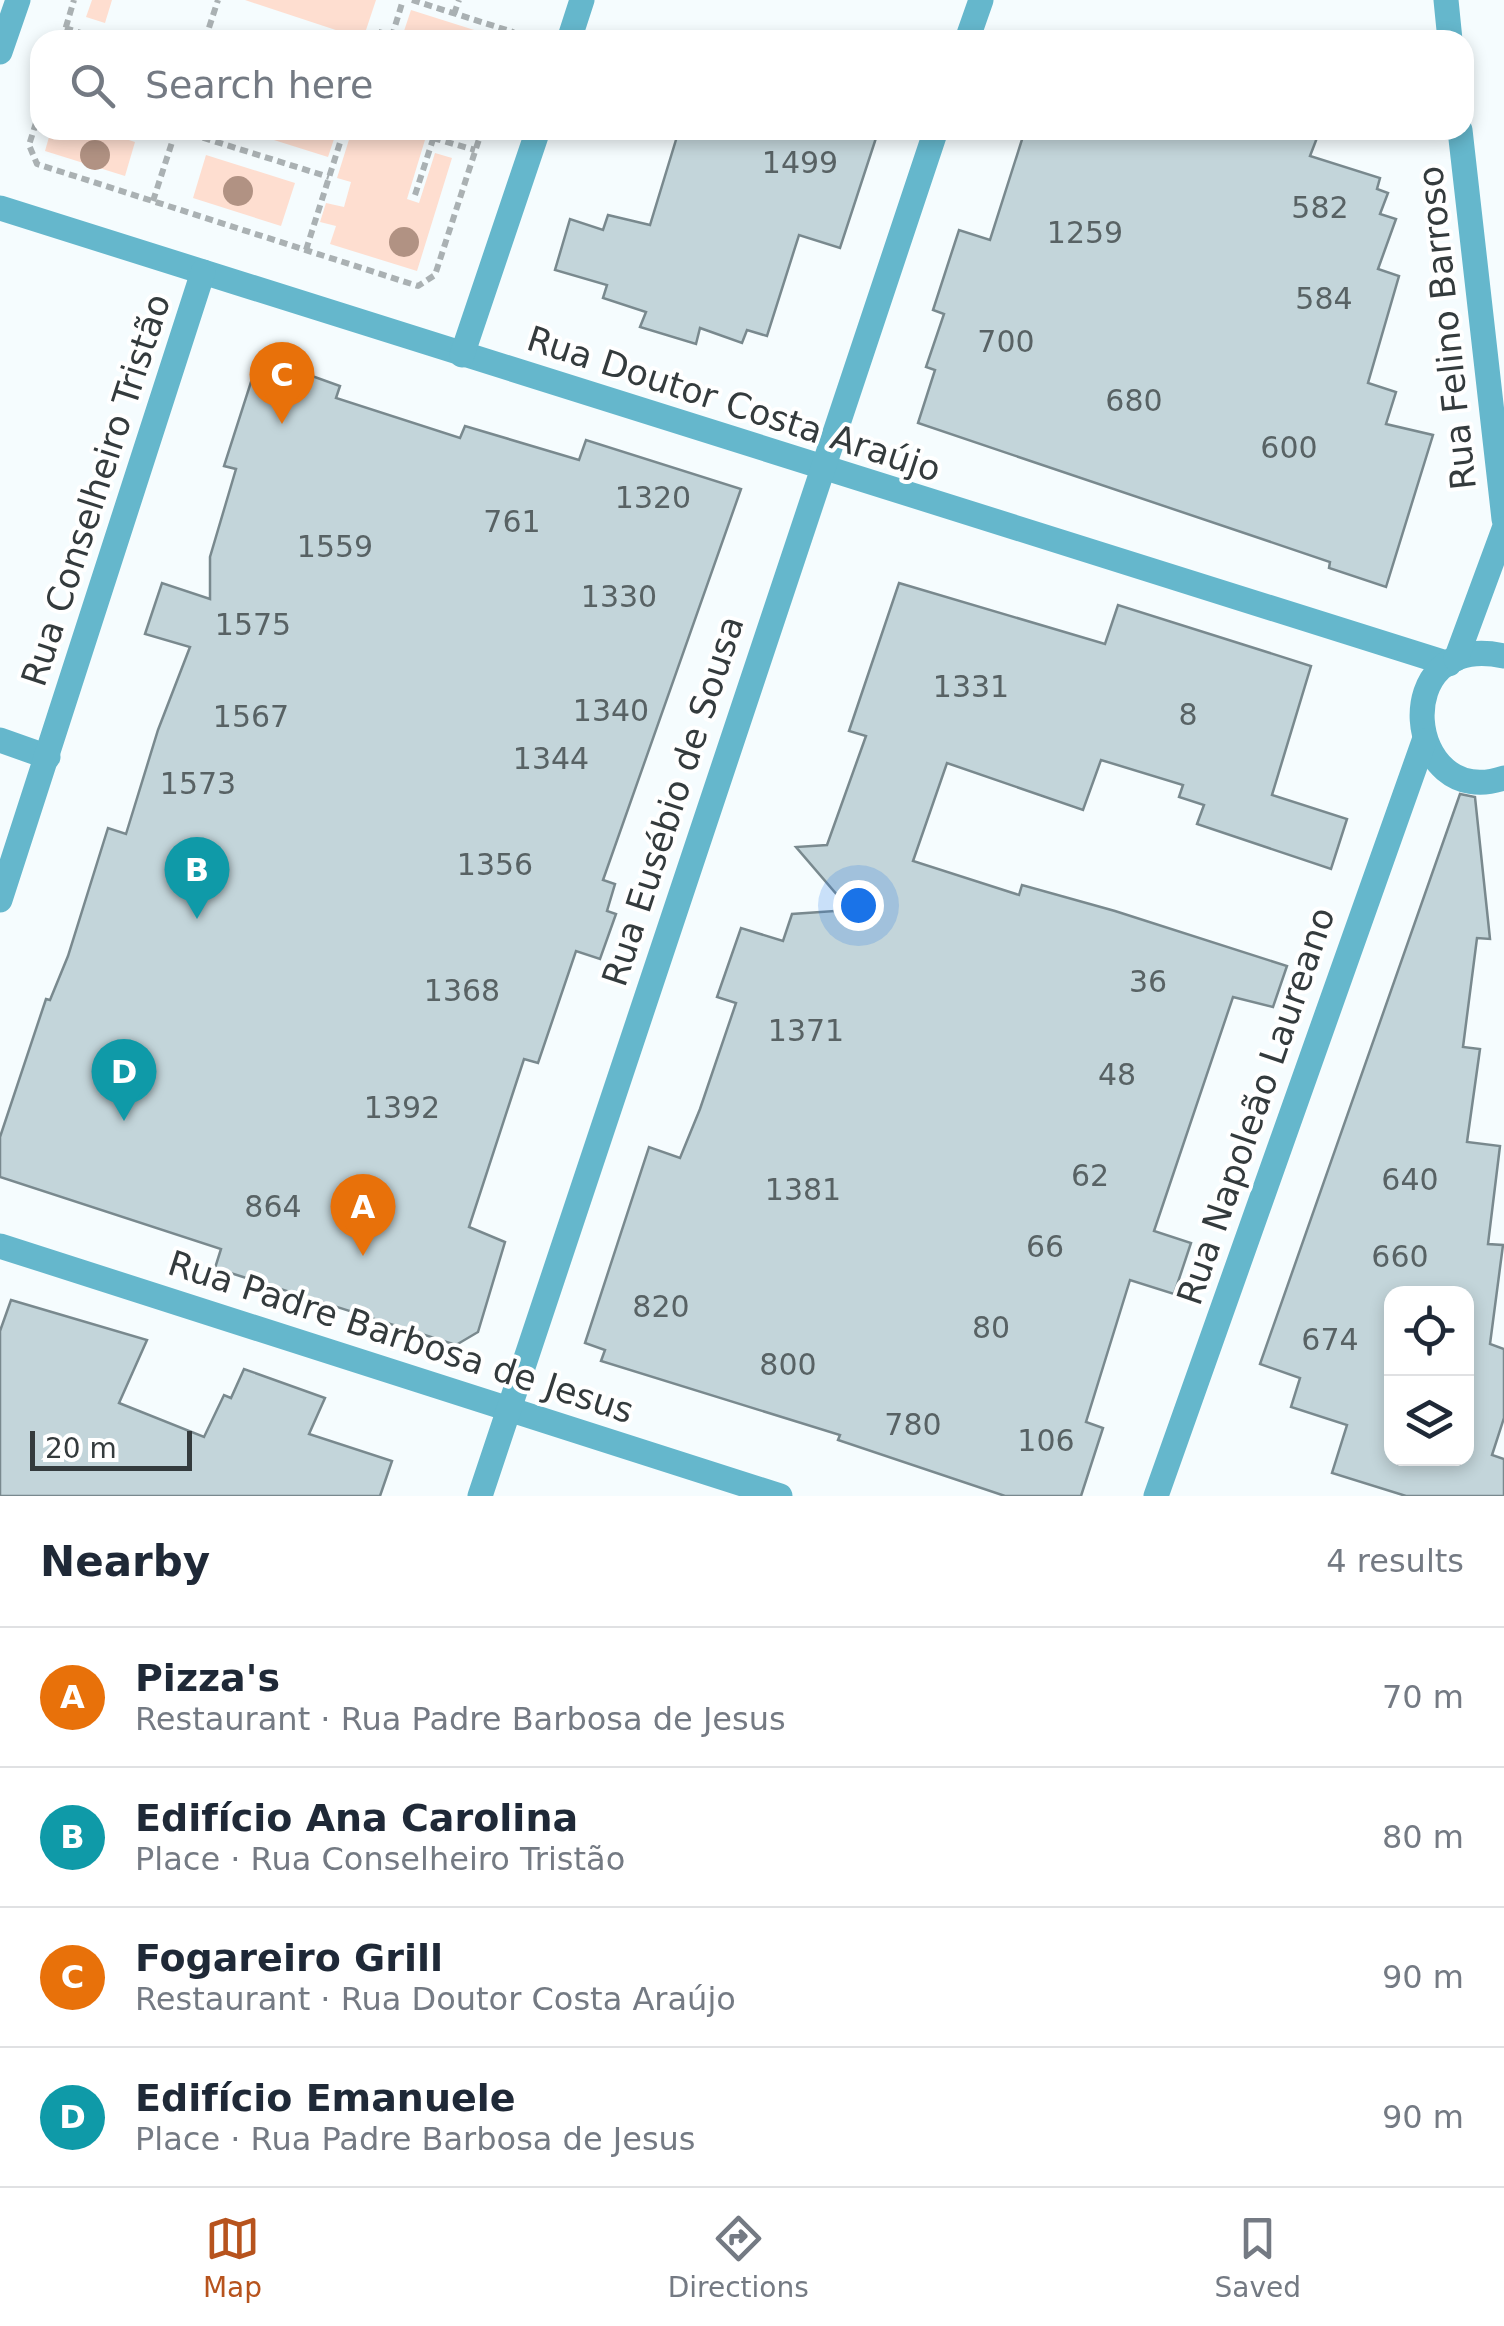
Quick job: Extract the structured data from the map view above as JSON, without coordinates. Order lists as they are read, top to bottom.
{
  "streets": {
    "street": [
      "Rua Felino Barroso",
      "Rua Doutor Costa Araújo",
      "Rua Conselheiro Tristão",
      "Rua Eusébio de Sousa",
      "Rua Napoleão Laureano",
      "Rua Padre Barbosa de Jesus"
    ]
  },
  "crossings": [
    ["Rua Felino Barroso", "Rua Doutor Costa Araújo"],
    ["Rua Felino Barroso", "Rua Napoleão Laureano"],
    ["Rua Doutor Costa Araújo", "Rua Conselheiro Tristão"],
    ["Rua Doutor Costa Araújo", "Rua Eusébio de Sousa"],
    ["Rua Eusébio de Sousa", "Rua Padre Barbosa de Jesus"]
  ],
  "house_numbers": [
    "1499",
    "582",
    "1259",
    "584",
    "700",
    "680",
    "600",
    "1320",
    "761",
    "1559",
    "1330",
    "1575",
    "1331",
    "1340",
    "8",
    "1567",
    "1344",
    "1573",
    "1356",
    "36",
    "1368",
    "1371",
    "48",
    "1392",
    "62",
    "640",
    "1381",
    "864",
    "66",
    "660",
    "820",
    "80",
    "674",
    "800",
    "780",
    "106"
  ],
  "scale_bar": "20 m",
  "page": {
    "search": "Search here",
    "pins": [
      "C",
      "B",
      "D",
      "A"
    ],
    "scale": "20 m",
    "heading": ["Nearby", "4 results"],
    "list": [
      {
        "mark": "A",
        "name": "Pizza's",
        "note": "Restaurant · Rua Padre Barbosa de Jesus",
        "value": "70 m"
      },
      {
        "mark": "B",
        "name": "Edifício Ana Carolina",
        "note": "Place · Rua Conselheiro Tristão",
        "value": "80 m"
      },
      {
        "mark": "C",
        "name": "Fogareiro Grill",
        "note": "Restaurant · Rua Doutor Costa Araújo",
        "value": "90 m"
      },
      {
        "mark": "D",
        "name": "Edifício Emanuele",
        "note": "Place · Rua Padre Barbosa de Jesus",
        "value": "90 m"
      }
    ],
    "nav": ["Map", "Directions", "Saved"]
  }
}
